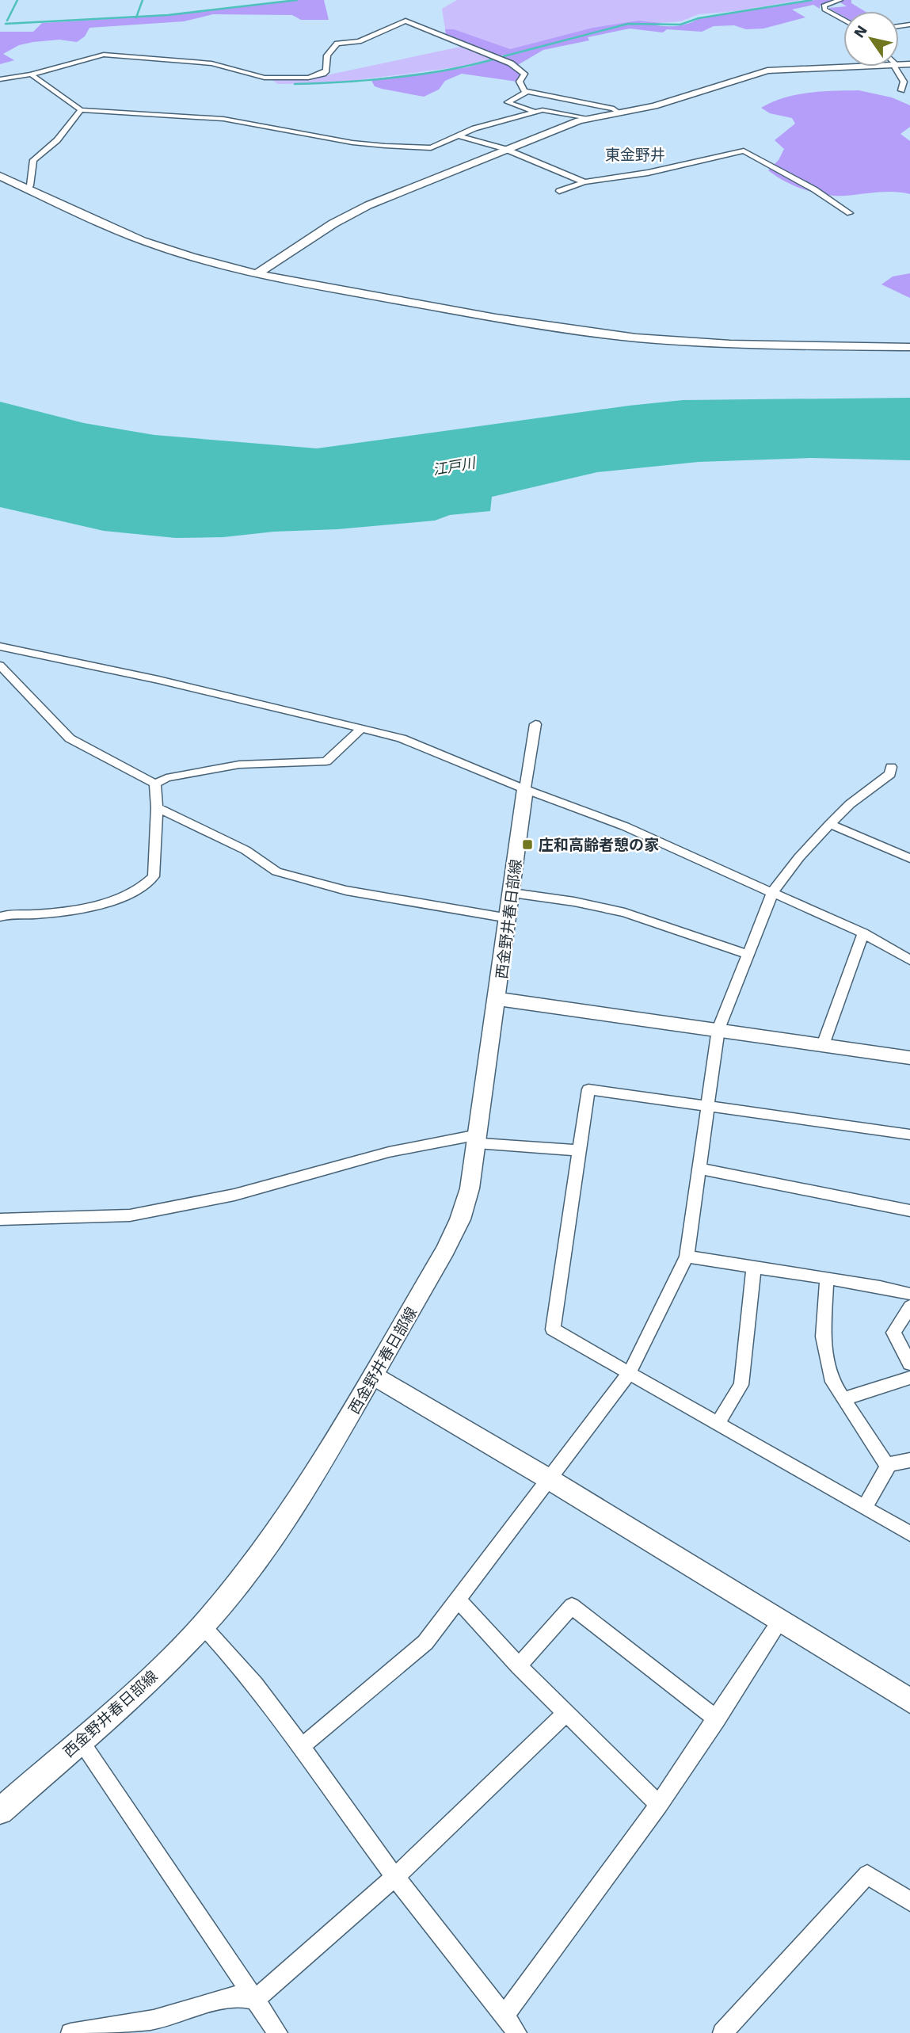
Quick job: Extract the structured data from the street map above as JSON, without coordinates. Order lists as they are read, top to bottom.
{
  "streets": {
    "street": ["西金野井春日部線"]
  },
  "districts": ["東金野井"],
  "water": ["江戸川"],
  "places": {
    "transit": ["庄和高齢者憩の家"]
  },
  "north": "top left"
}
